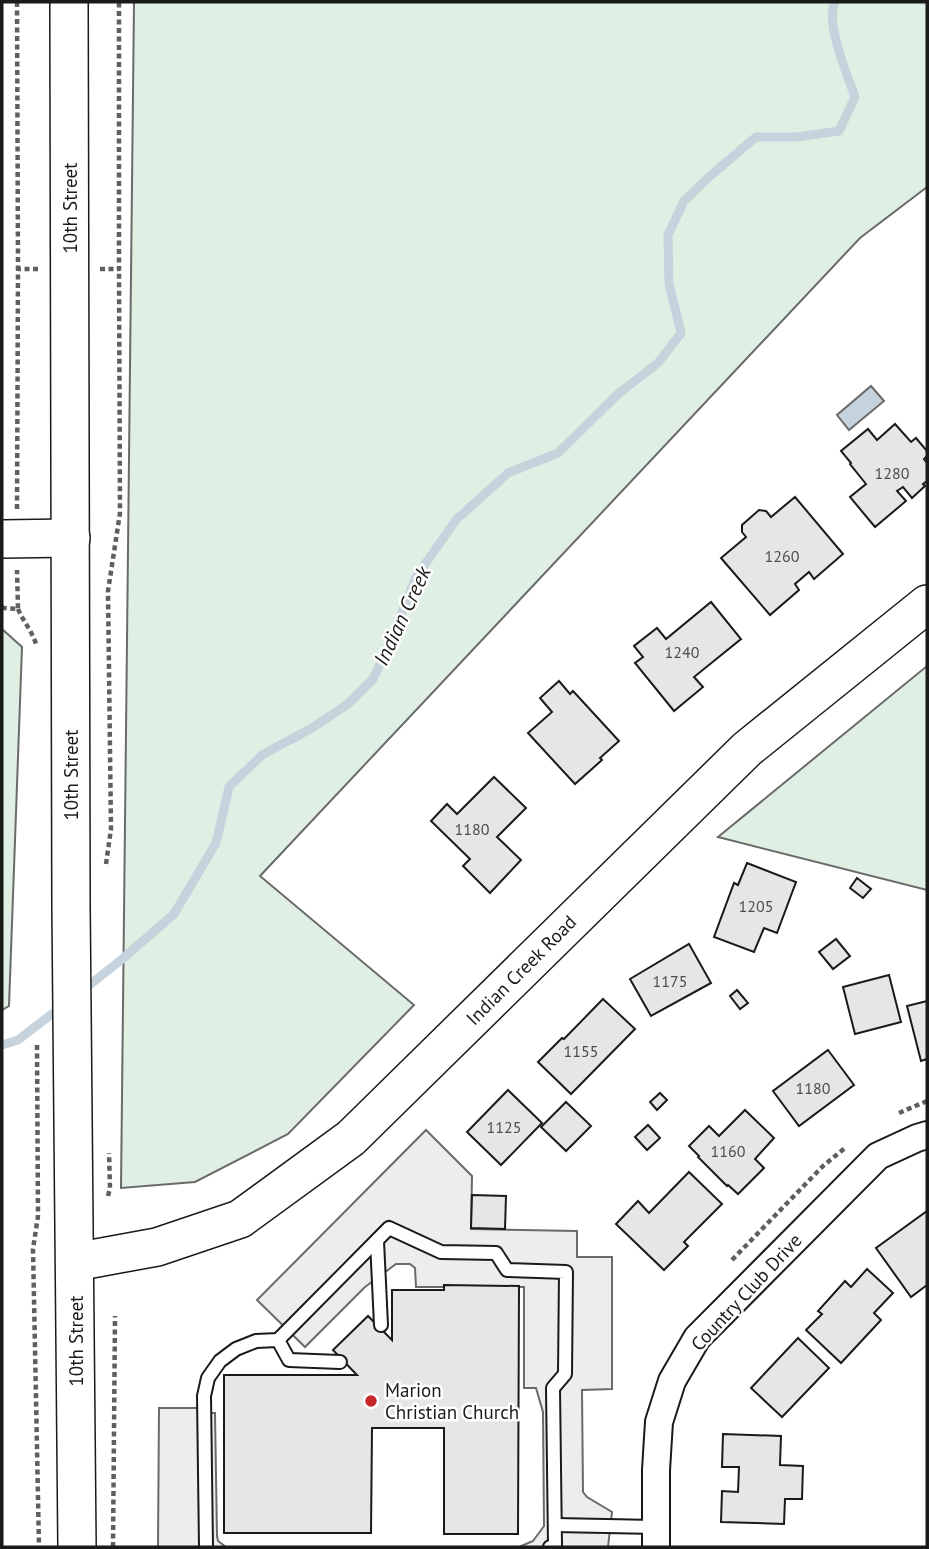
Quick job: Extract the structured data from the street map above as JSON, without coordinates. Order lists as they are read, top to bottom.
{
  "streets": {
    "street": ["10th Street", "Indian Creek Road", "Country Club Drive"]
  },
  "crossings": [
    ["10th Street", "Indian Creek Road"]
  ],
  "water": ["Indian Creek"],
  "places": ["Marion Christian Church"],
  "house_numbers": [
    "1280",
    "1260",
    "1240",
    "1180",
    "1205",
    "1175",
    "1155",
    "1180",
    "1125",
    "1160"
  ]
}
